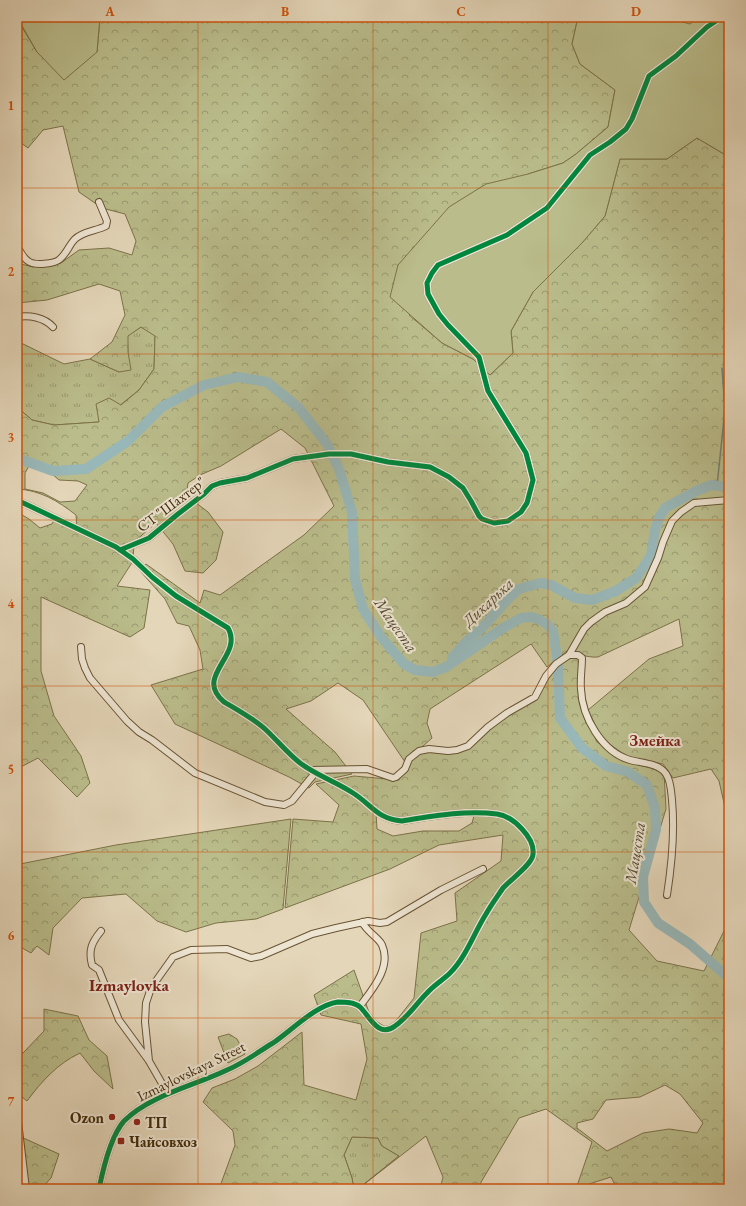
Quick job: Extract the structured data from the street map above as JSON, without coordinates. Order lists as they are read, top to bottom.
{
  "streets": {
    "street": ["СТ \"Шахтер\"", "Izmaylovskaya Street"]
  },
  "districts": ["Змейка", "Izmaylovka"],
  "water": ["Дикарька", "Мацеста"],
  "places": {
    "other": ["Ozon", "ТП"],
    "transit": ["Чайсовхоз"]
  },
  "grid": {
    "columns": [
      "A",
      "B",
      "C",
      "D"
    ],
    "rows": [
      "1",
      "2",
      "3",
      "4",
      "5",
      "6",
      "7"
    ]
  }
}
